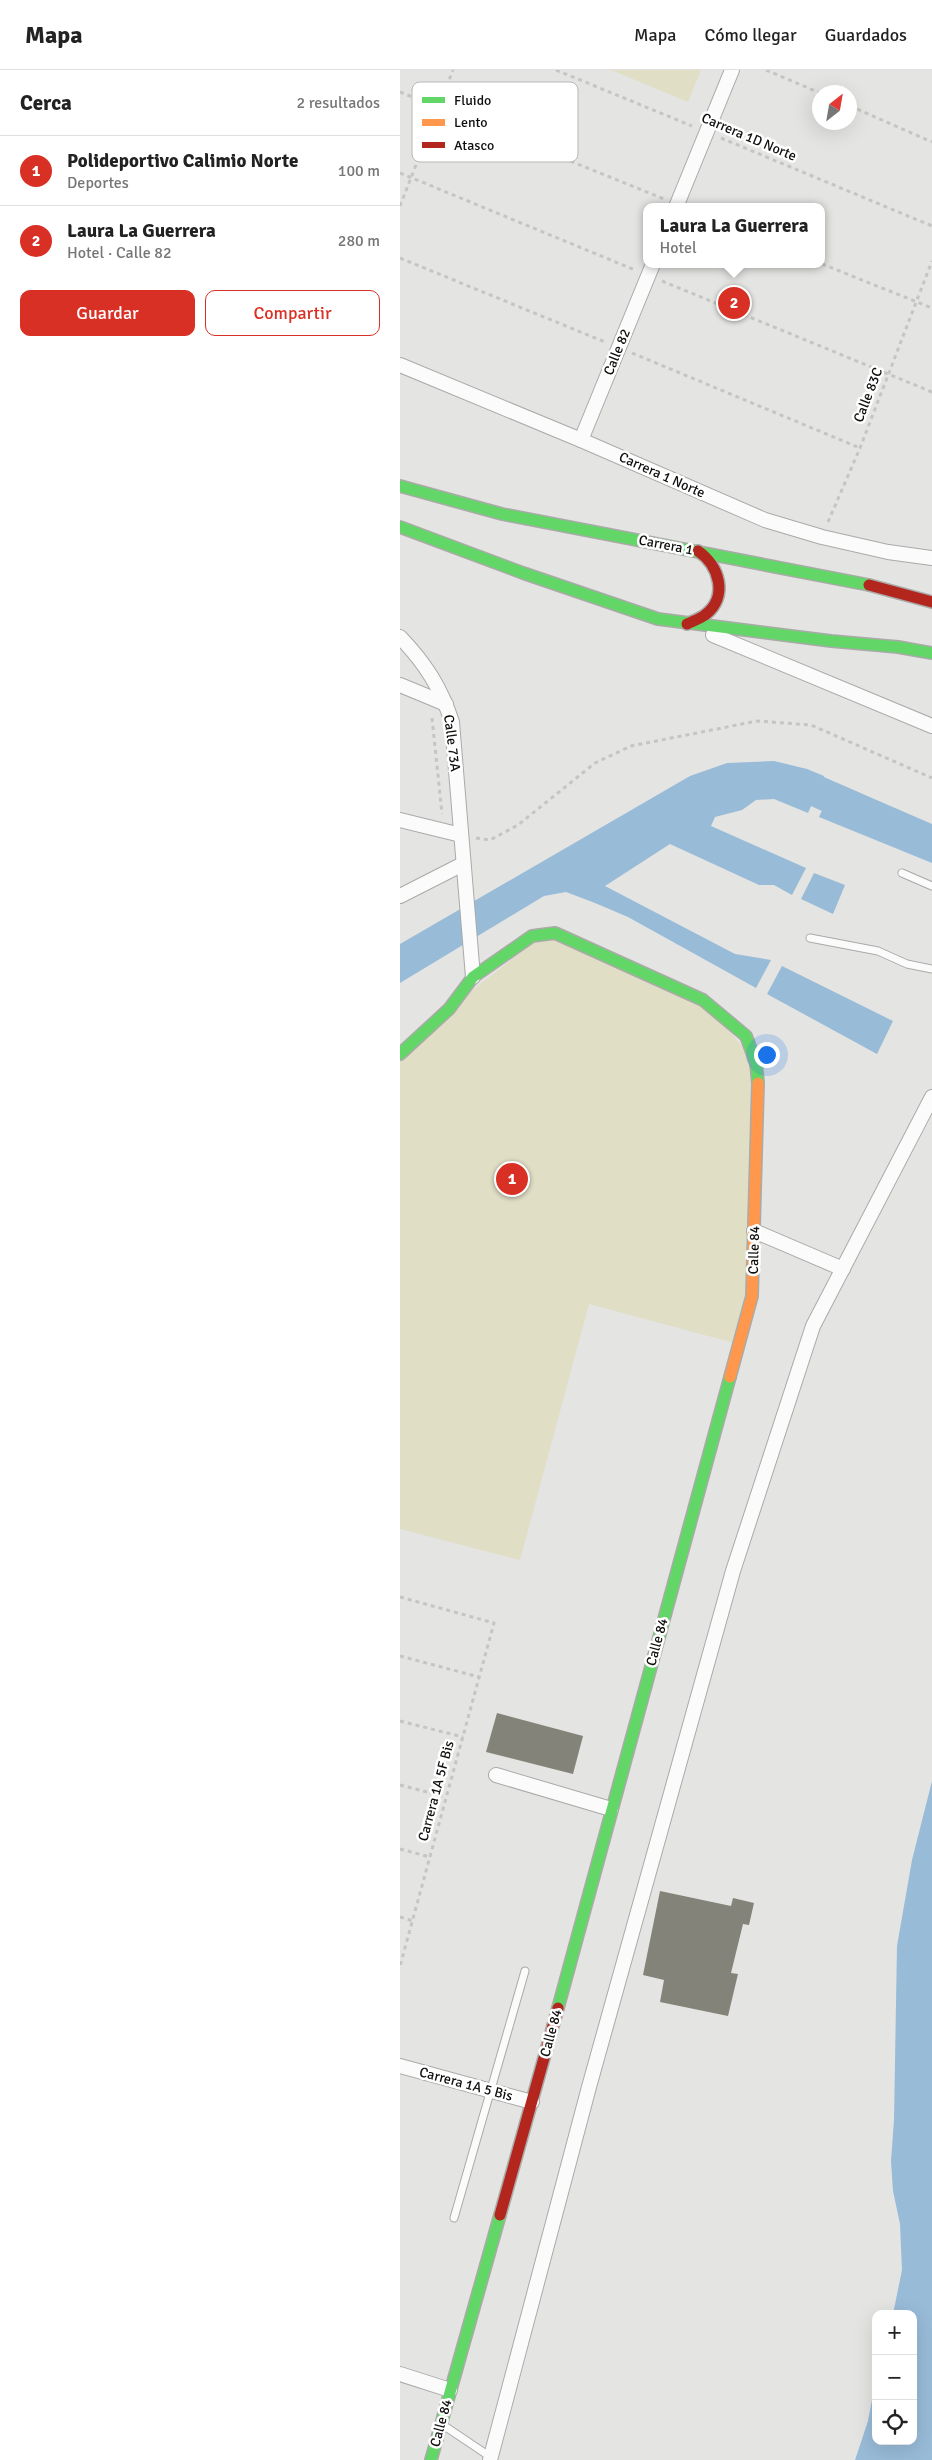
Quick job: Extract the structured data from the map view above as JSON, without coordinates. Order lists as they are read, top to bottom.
{
  "streets": {
    "main road": ["Carrera 1", "Calle 84"],
    "street": [
      "Calle 82",
      "Carrera 1 Norte",
      "Calle 73A",
      "Carrera 1A 5 Bis"
    ],
    "path": ["Carrera 1D Norte", "Calle 83C", "Carrera 1A 5F Bis"]
  },
  "crossings": [
    ["Calle 82", "Carrera 1 Norte"],
    ["Calle 83C", "Carrera 1 Norte"],
    ["Calle 73A", "Calle 84"],
    ["Calle 84", "Carrera 1A 5 Bis"]
  ],
  "legend": ["Fluido", "Lento", "Atasco"],
  "north": "top right",
  "page": {
    "header": "Mapa",
    "nav": ["Mapa", "Cómo llegar", "Guardados"],
    "heading": ["Cerca", "2 resultados"],
    "list": [
      {
        "mark": "1",
        "name": "Polideportivo Calimio Norte",
        "note": "Deportes",
        "value": "100 m"
      },
      {
        "mark": "2",
        "name": "Laura La Guerrera",
        "note": "Hotel · Calle 82",
        "value": "280 m"
      }
    ],
    "popup": ["Laura La Guerrera", "Hotel"],
    "buttons": ["Guardar", "Compartir"],
    "pins": ["2", "1"],
    "map_buttons": ["+", "−"]
  }
}
